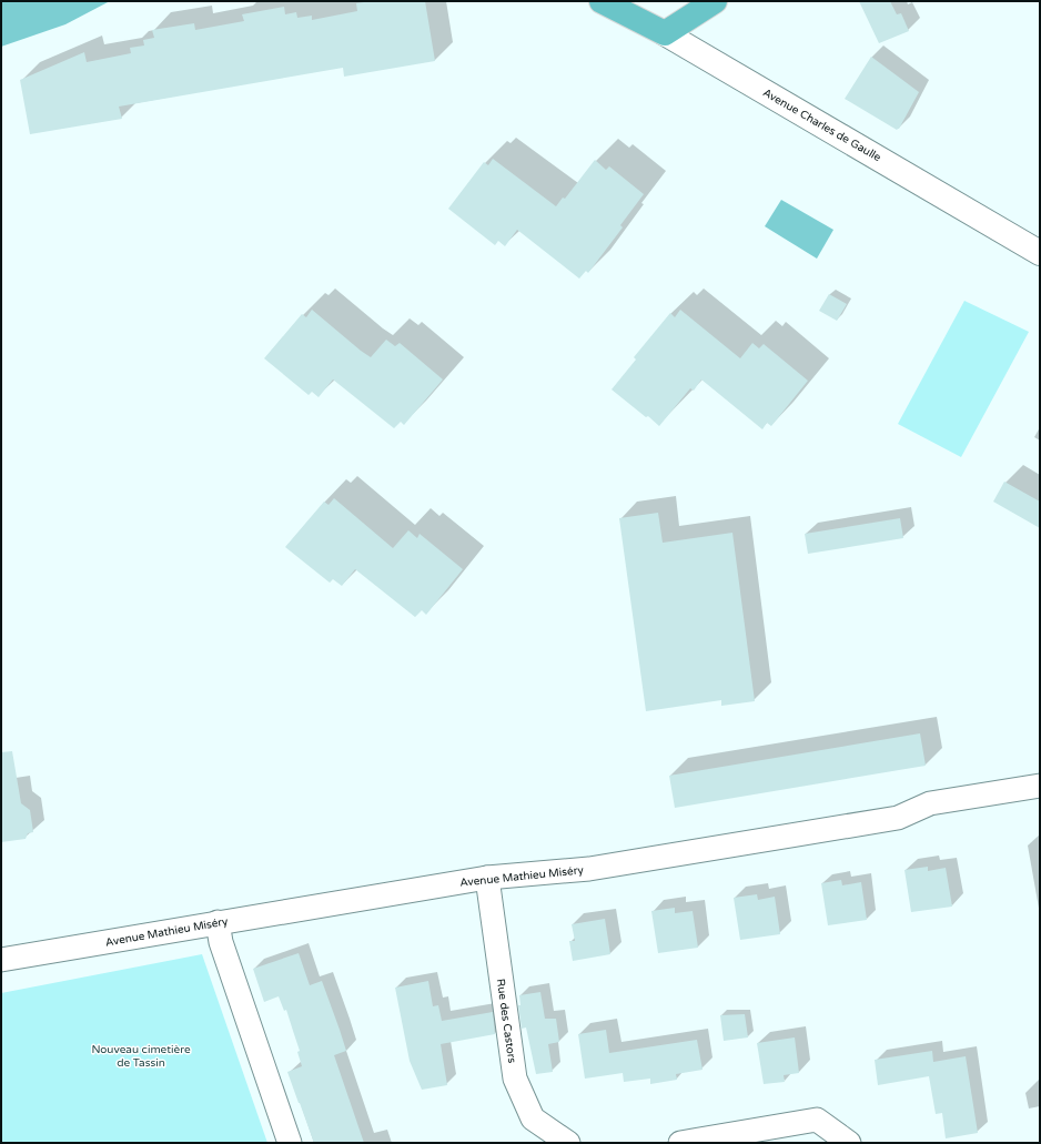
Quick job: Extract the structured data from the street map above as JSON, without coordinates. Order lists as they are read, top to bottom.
{
  "streets": {
    "main road": ["Avenue Charles de Gaulle"],
    "street": ["Avenue Mathieu Miséry", "Rue des Castors"]
  },
  "crossings": [
    ["Avenue Mathieu Miséry", "Rue des Castors"]
  ],
  "parks": ["Nouveau cimetière de Tassin"]
}
